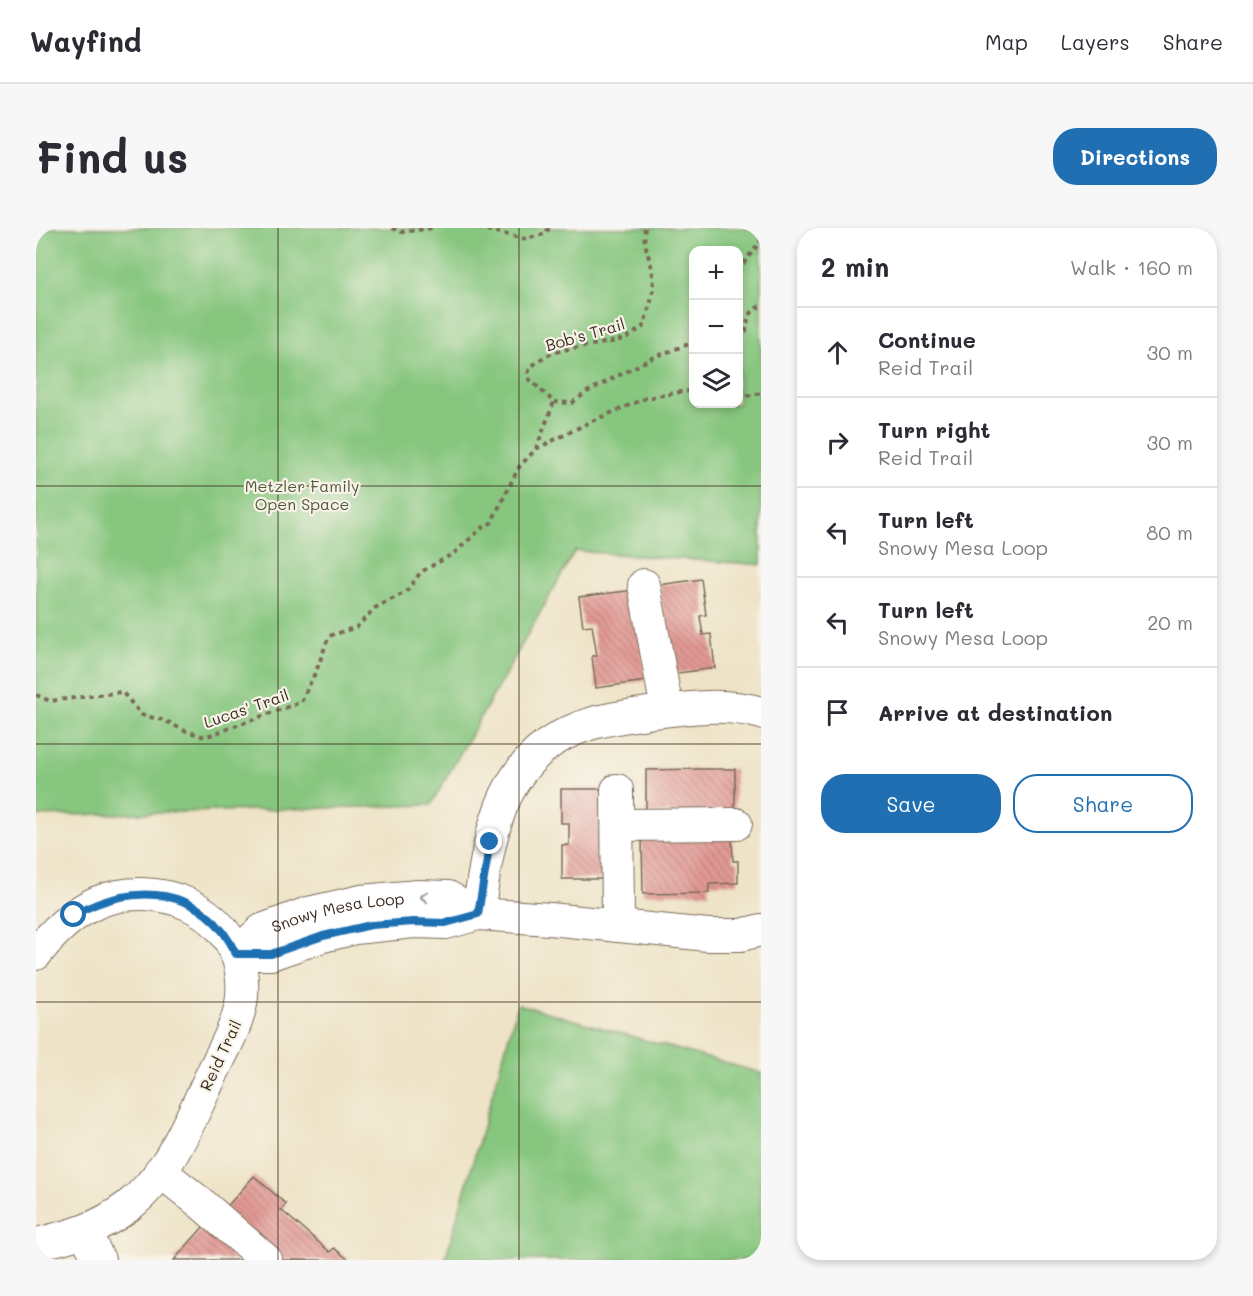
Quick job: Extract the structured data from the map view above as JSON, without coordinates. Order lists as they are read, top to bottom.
{
  "streets": {
    "street": ["Snowy Mesa Loop", "Reid Trail"],
    "path": ["Bob's Trail", "Lucas' Trail"]
  },
  "crossings": [
    ["Snowy Mesa Loop", "Reid Trail"]
  ],
  "parks": ["Metzler Family Open Space"],
  "page": {
    "header": "Wayfind",
    "nav": ["Map", "Layers", "Share"],
    "buttons": [
      "Directions",
      ["Save", "Share"]
    ],
    "title": "Find us",
    "heading": ["2 min", "Walk · 160 m"],
    "map_buttons": ["+", "−"],
    "list": [
      ["Continue", "Reid Trail", "30 m"],
      ["Turn right", "Reid Trail", "30 m"],
      ["Turn left", "Snowy Mesa Loop", "80 m"],
      ["Turn left", "Snowy Mesa Loop", "20 m"],
      "Arrive at destination"
    ]
  }
}
